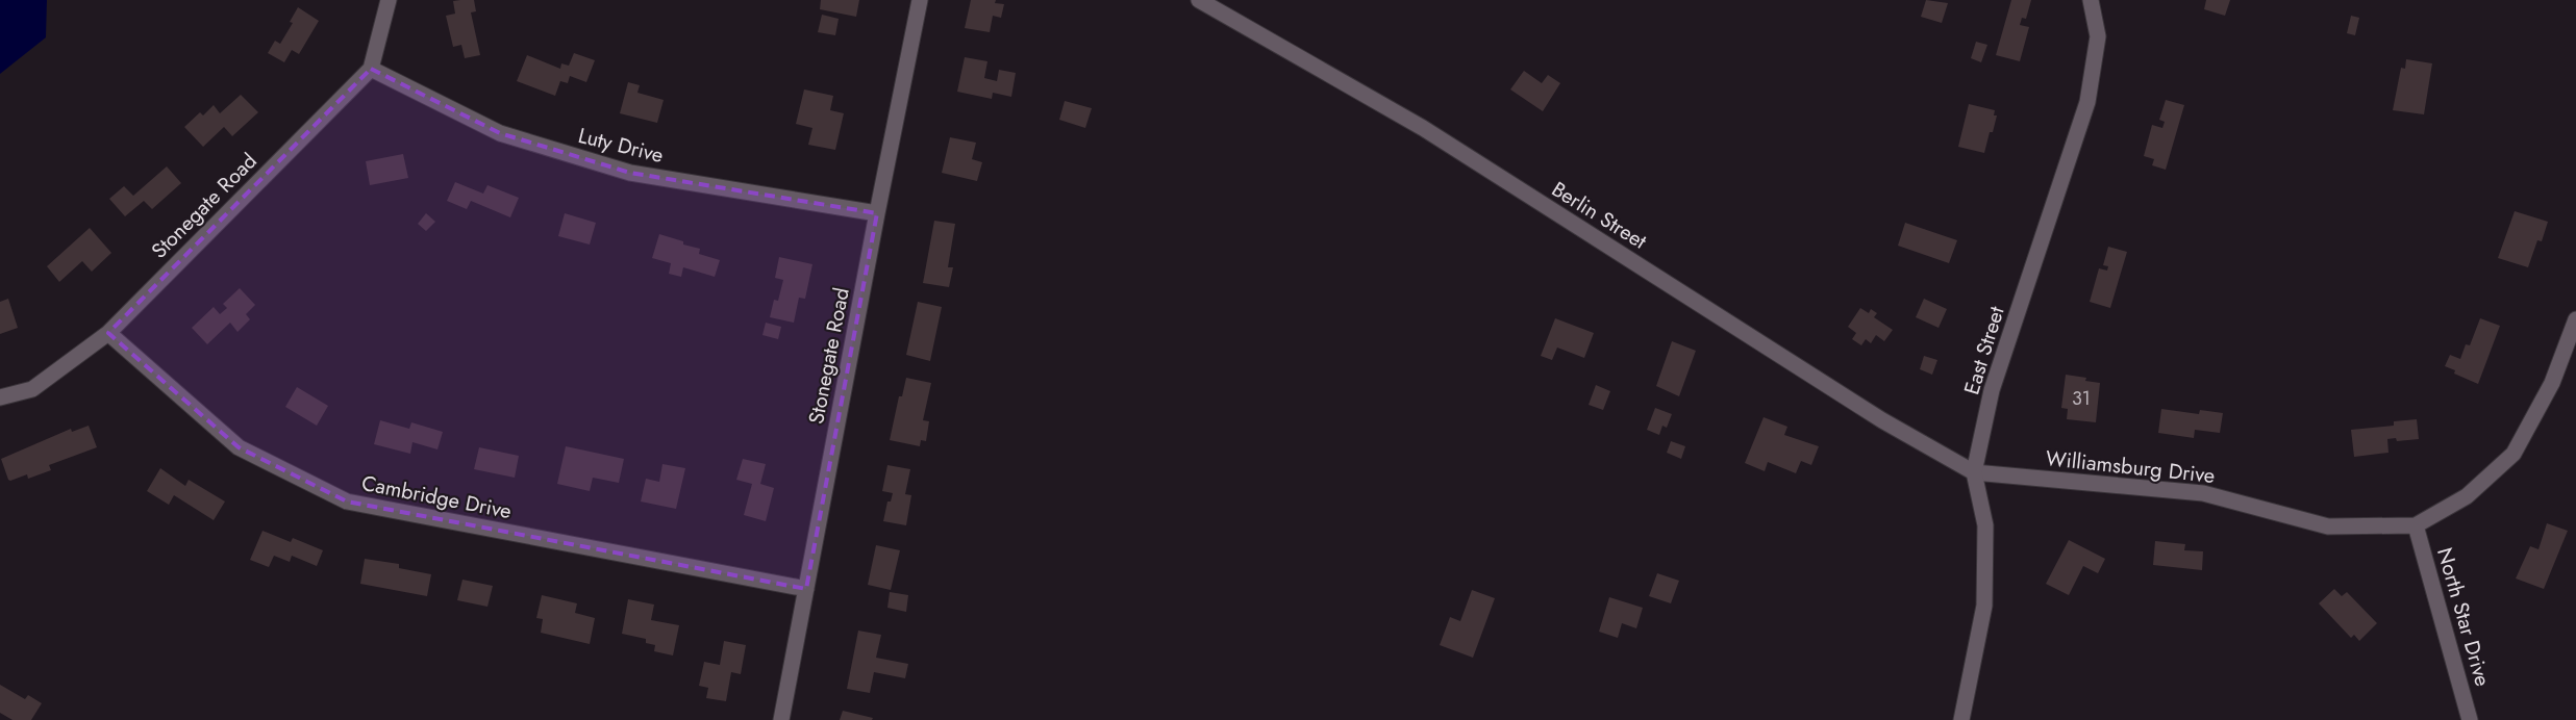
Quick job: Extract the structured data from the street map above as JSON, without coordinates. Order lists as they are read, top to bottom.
{
  "streets": {
    "street": [
      "Luty Drive",
      "Stonegate Road",
      "Berlin Street",
      "East Street",
      "Williamsburg Drive",
      "Cambridge Drive",
      "North Star Drive"
    ]
  },
  "crossings": [
    ["Luty Drive", "Stonegate Road"],
    ["Stonegate Road", "Cambridge Drive"],
    ["Berlin Street", "East Street"],
    ["Berlin Street", "Williamsburg Drive"],
    ["East Street", "Williamsburg Drive"],
    ["Williamsburg Drive", "North Star Drive"]
  ],
  "house_numbers": ["31"]
}
